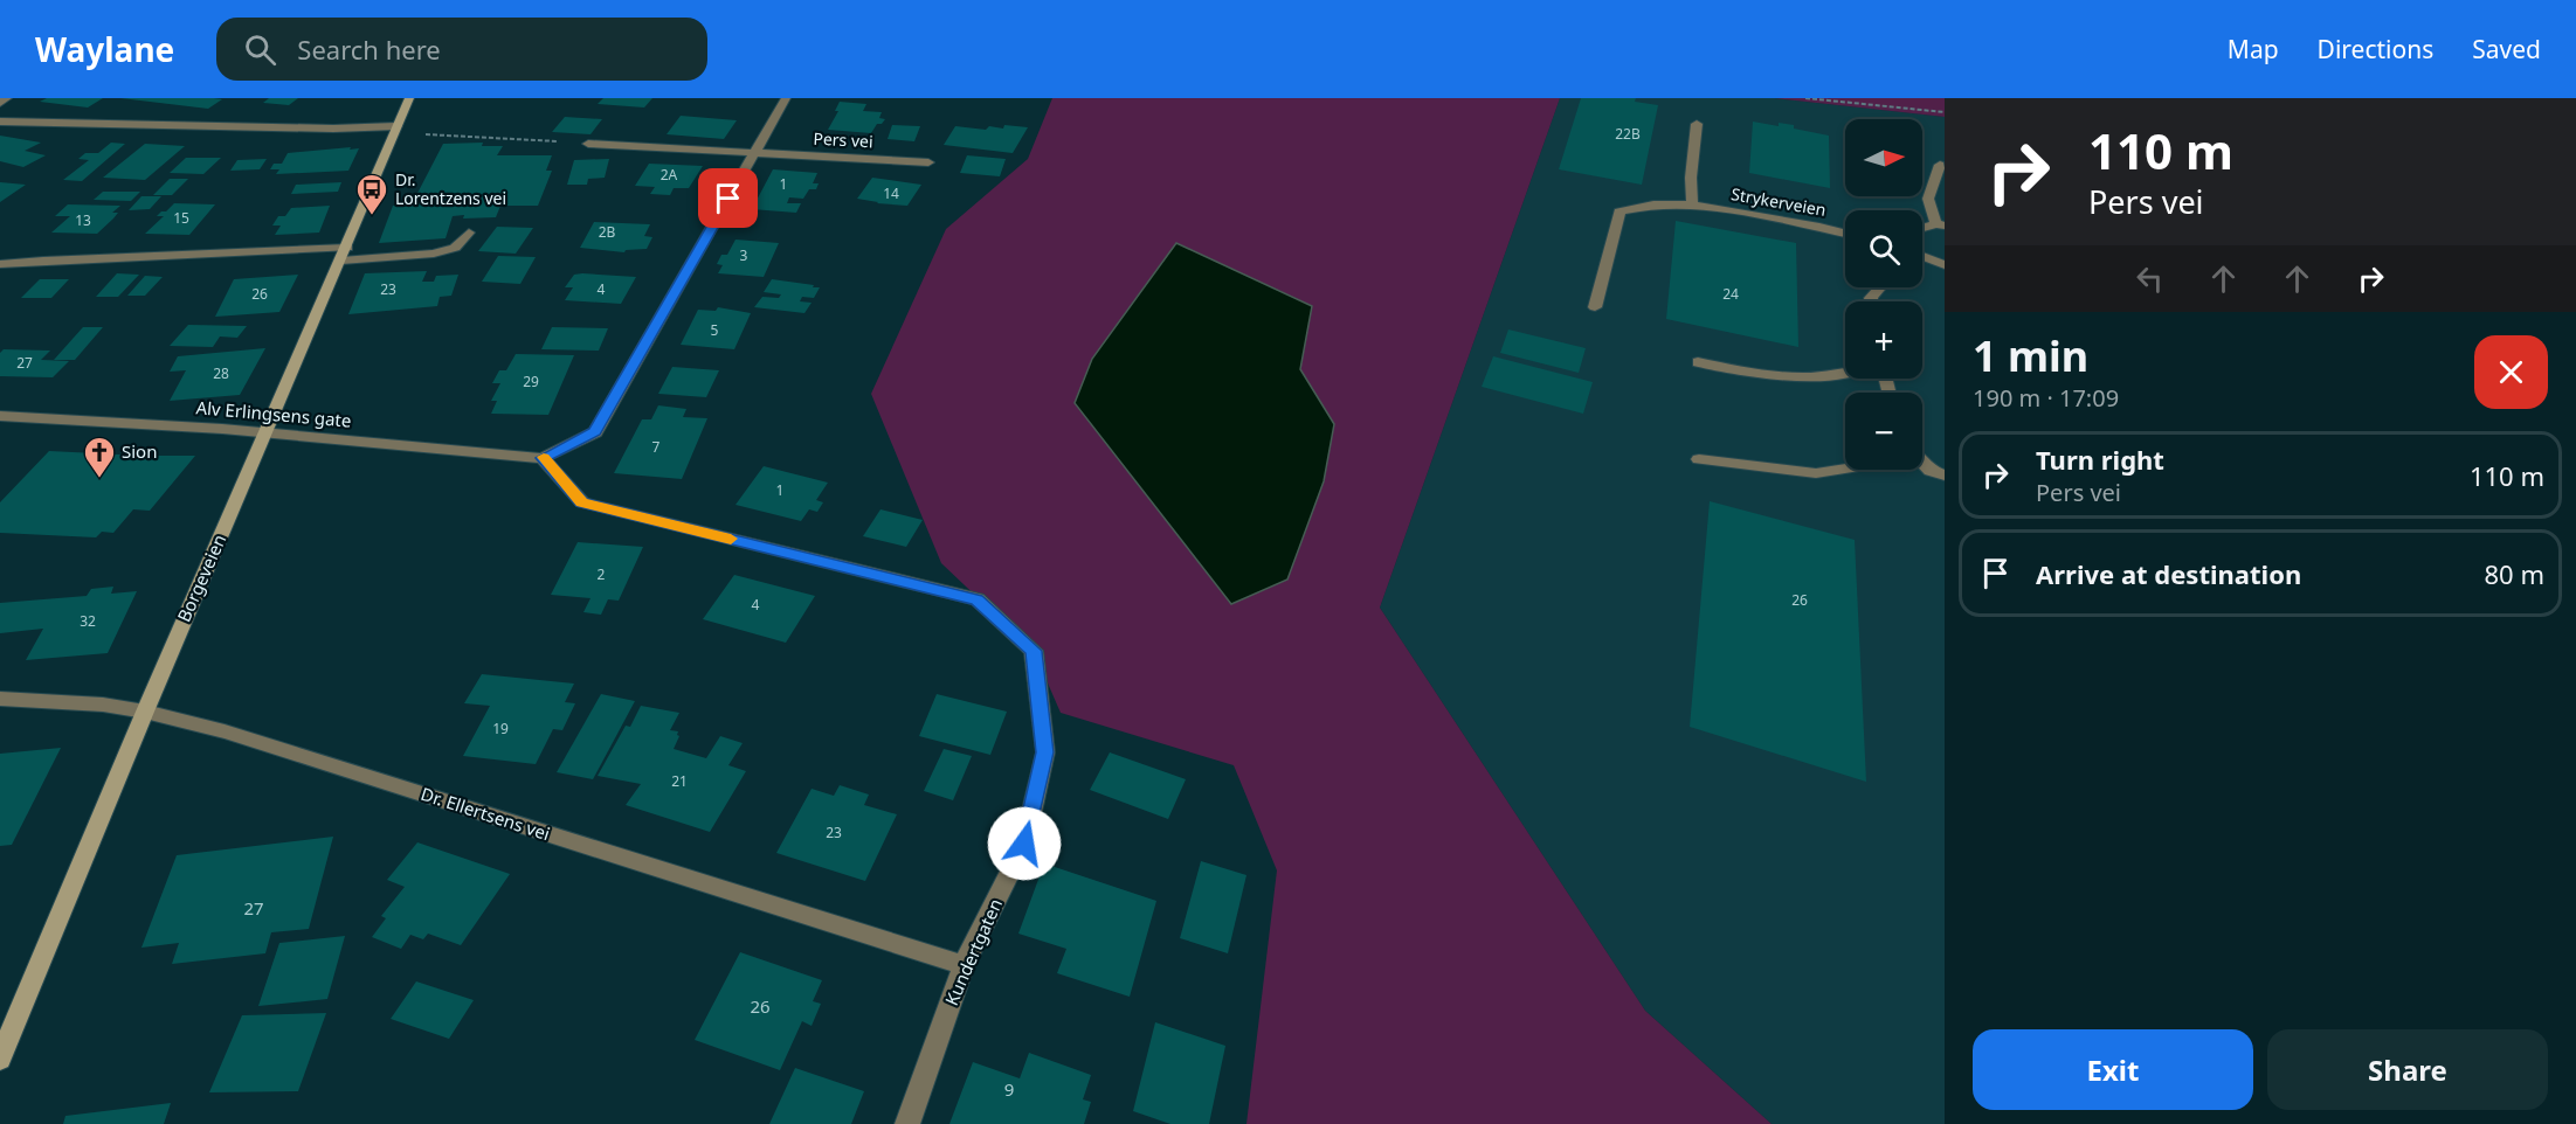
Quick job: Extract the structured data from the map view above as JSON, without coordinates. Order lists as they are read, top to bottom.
{
  "streets": {
    "main road": ["Borgeveien"],
    "street": [
      "Pers vei",
      "Strykerveien",
      "Alv Erlingsens gate",
      "Dr. Ellertsens vei",
      "Kundertgaten"
    ]
  },
  "crossings": [
    ["Alv Erlingsens gate", "Borgeveien"],
    ["Alv Erlingsens gate", "Kundertgaten"],
    ["Borgeveien", "Dr. Ellertsens vei"],
    ["Dr. Ellertsens vei", "Kundertgaten"]
  ],
  "places": {
    "bus stop": ["Dr. Lorentzens vei"],
    "church": ["Sion"]
  },
  "house_numbers": [
    "22B",
    "2A",
    "1",
    "14",
    "15",
    "13",
    "2B",
    "3",
    "23",
    "4",
    "26",
    "24",
    "5",
    "27",
    "28",
    "29",
    "7",
    "1",
    "2",
    "26",
    "4",
    "32",
    "19",
    "21",
    "23",
    "27",
    "26",
    "9"
  ],
  "north": "right",
  "page": {
    "header": "Waylane",
    "search": "Search here",
    "nav": ["Map", "Directions", "Saved"],
    "turn": ["110 m", "Pers vei"],
    "map_buttons": ["+", "−"],
    "heading": ["1 min", "190 m · 17:09"],
    "list": [
      {
        "name": "Turn right",
        "note": "Pers vei",
        "value": "110 m"
      },
      {
        "name": "Arrive at destination",
        "value": "80 m"
      }
    ],
    "buttons": ["Exit", "Share"]
  }
}
